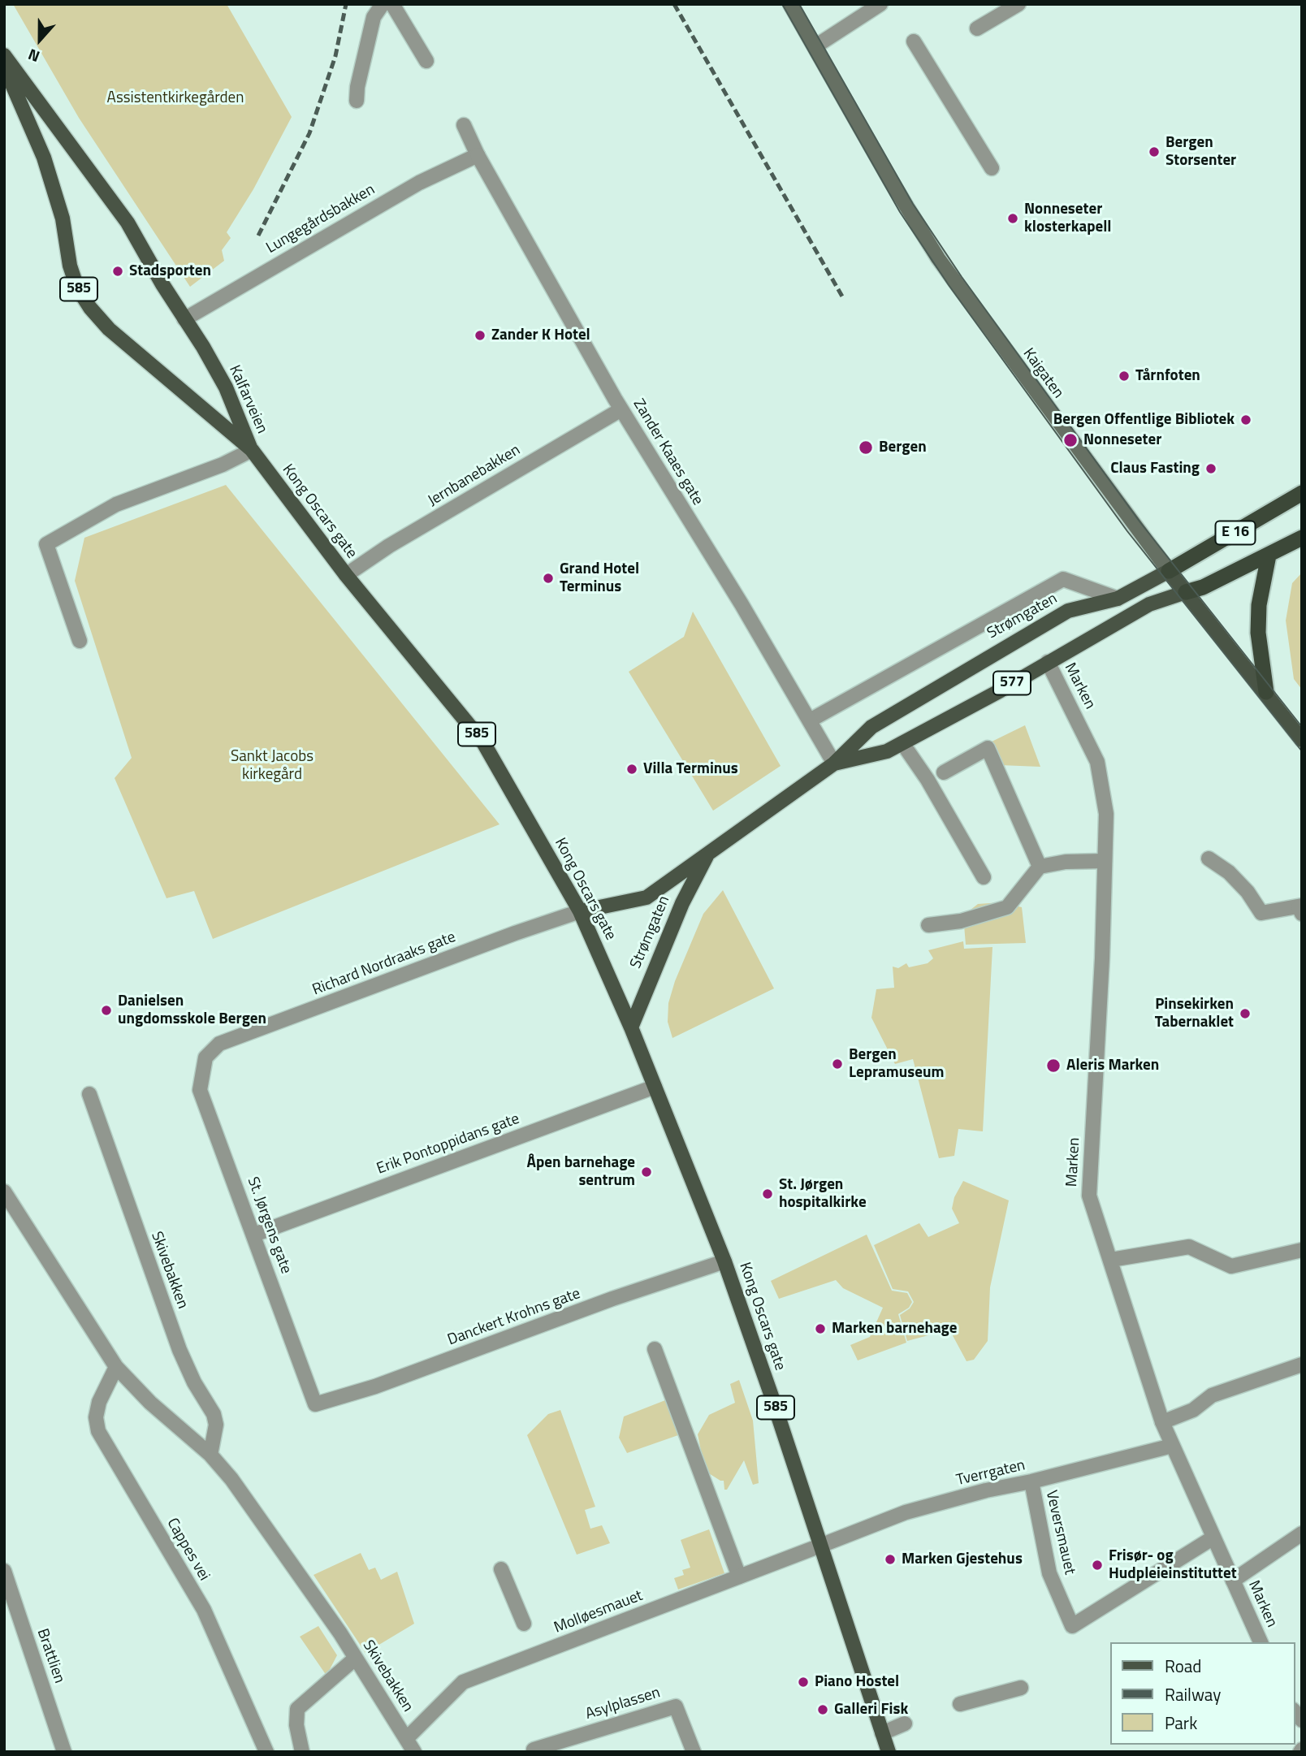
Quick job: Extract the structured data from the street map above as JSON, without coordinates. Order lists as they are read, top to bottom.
{
  "streets": {
    "highway": ["E 16", "Strømgaten"],
    "main road": [
      "585",
      "Kaigaten",
      "Kalfarveien",
      "Kong Oscars gate",
      "577"
    ],
    "street": [
      "Lungegårdsbakken",
      "Zander Kaaes gate",
      "Jernbanebakken",
      "Marken",
      "Richard Nordraaks gate",
      "Erik Pontoppidans gate",
      "St. Jørgens gate",
      "Skivebakken",
      "Danckert Krohns gate",
      "Tverrgaten",
      "Veversmauet",
      "Cappes vei",
      "Molløesmauet",
      "Brattlien",
      "Asylplassen"
    ]
  },
  "crossings": [
    ["Lungegårdsbakken", "Kalfarveien"],
    ["Lungegårdsbakken", "Zander Kaaes gate"],
    ["Kaigaten", "E 16"],
    ["Kaigaten", "Strømgaten"],
    ["Kalfarveien", "Kong Oscars gate"],
    ["Zander Kaaes gate", "Jernbanebakken"],
    ["Zander Kaaes gate", "Strømgaten"],
    ["Jernbanebakken", "Kong Oscars gate"],
    ["Kong Oscars gate", "Strømgaten"],
    ["Kong Oscars gate", "Richard Nordraaks gate"],
    ["Kong Oscars gate", "Erik Pontoppidans gate"],
    ["Kong Oscars gate", "Danckert Krohns gate"],
    ["Kong Oscars gate", "Tverrgaten"],
    ["Kong Oscars gate", "Molløesmauet"],
    ["E 16", "Strømgaten"],
    ["Strømgaten", "Marken"],
    ["Strømgaten", "Richard Nordraaks gate"],
    ["Marken", "Tverrgaten"],
    ["Marken", "Veversmauet"],
    ["Richard Nordraaks gate", "St. Jørgens gate"],
    ["Erik Pontoppidans gate", "St. Jørgens gate"],
    ["St. Jørgens gate", "Danckert Krohns gate"],
    ["Skivebakken", "Cappes vei"],
    ["Skivebakken", "Molløesmauet"],
    ["Tverrgaten", "Veversmauet"],
    ["Tverrgaten", "Molløesmauet"]
  ],
  "parks": ["Assistentkirkegården", "Sankt Jacobs kirkegård"],
  "places": [
    "Bergen Storsenter",
    "Nonneseter klosterkapell",
    "Stadsporten",
    "Zander K Hotel",
    "Tårnfoten",
    "Bergen Offentlige Bibliotek",
    "Nonneseter",
    "Bergen",
    "Claus Fasting",
    "Grand Hotel Terminus",
    "Villa Terminus",
    "Danielsen ungdomsskole Bergen",
    "Pinsekirken Tabernaklet",
    "Bergen Lepramuseum",
    "Aleris Marken",
    "Åpen barnehage sentrum",
    "St. Jørgen hospitalkirke",
    "Marken barnehage",
    "Marken Gjestehus",
    "Frisør- og Hudpleieinstituttet",
    "Piano Hostel",
    "Galleri Fisk"
  ],
  "legend": ["Road", "Railway", "Park"],
  "north": "bottom"
}
